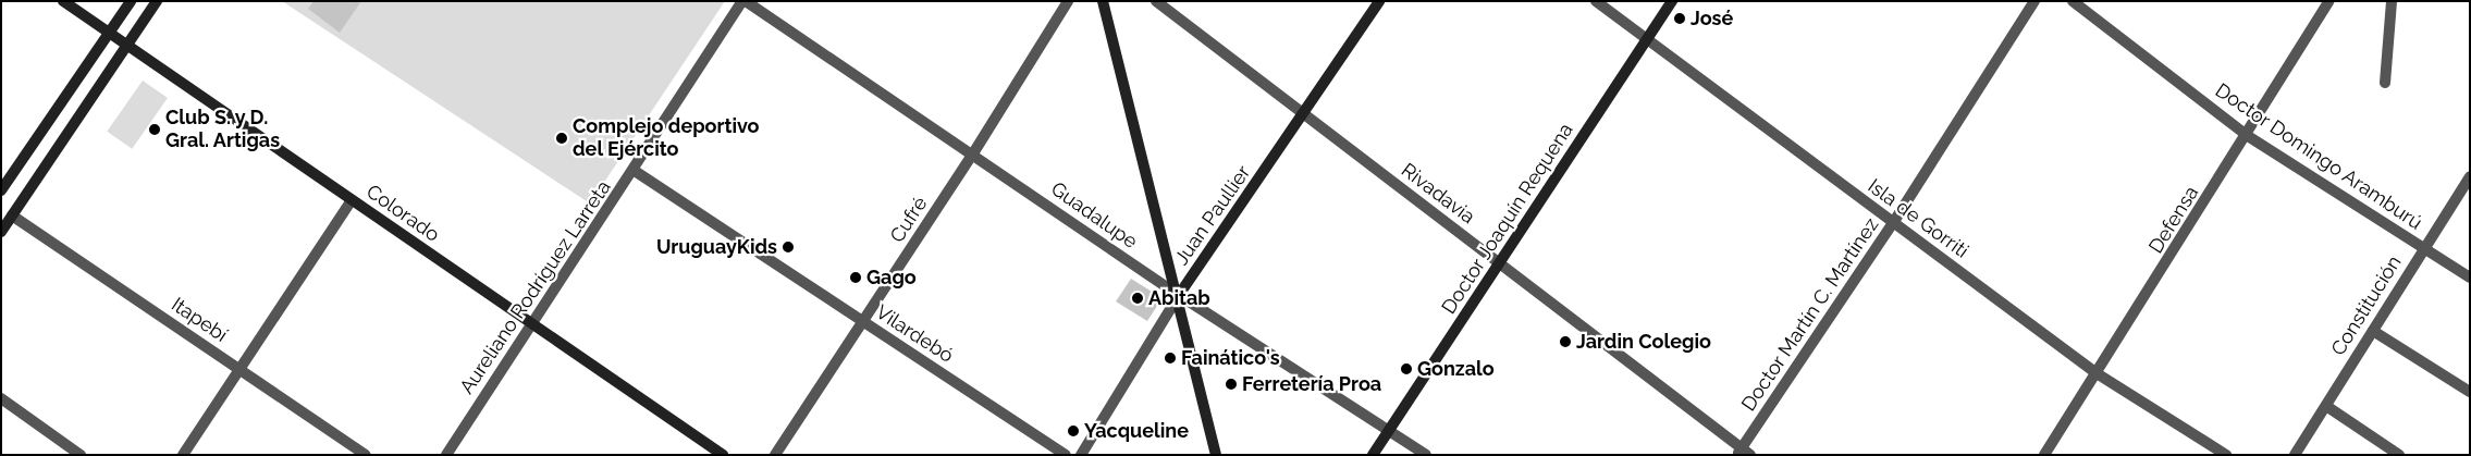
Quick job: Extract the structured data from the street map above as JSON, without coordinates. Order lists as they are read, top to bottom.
{
  "streets": {
    "street": [
      "Doctor Domingo Aramburú",
      "Rivadavia",
      "Colorado",
      "Guadalupe",
      "Juan Paullier",
      "Doctor Joaquín Requena",
      "Isla de Gorriti",
      "Cufré",
      "Defensa",
      "Aureliano Rodríguez Larreta",
      "Constitución",
      "Doctor Martín C. Martínez",
      "Itapebí",
      "Vilardebó"
    ]
  },
  "crossings": [
    ["Doctor Domingo Aramburú", "Defensa"],
    ["Doctor Domingo Aramburú", "Constitución"],
    ["Rivadavia", "Juan Paullier"],
    ["Rivadavia", "Doctor Joaquín Requena"],
    ["Rivadavia", "Doctor Martín C. Martínez"],
    ["Colorado", "Aureliano Rodríguez Larreta"],
    ["Guadalupe", "Juan Paullier"],
    ["Guadalupe", "Doctor Joaquín Requena"],
    ["Guadalupe", "Cufré"],
    ["Guadalupe", "Aureliano Rodríguez Larreta"],
    ["Doctor Joaquín Requena", "Isla de Gorriti"],
    ["Isla de Gorriti", "Defensa"],
    ["Isla de Gorriti", "Doctor Martín C. Martínez"],
    ["Cufré", "Vilardebó"],
    ["Aureliano Rodríguez Larreta", "Vilardebó"]
  ],
  "places": [
    "José",
    "Club S. y D. Gral. Artigas",
    "Complejo deportivo del Ejército",
    "UruguayKids",
    "Gago",
    "Abitab",
    "Jardin Colegio",
    "Fainático's",
    "Gonzalo",
    "Ferretería Proa",
    "Yacqueline"
  ]
}
